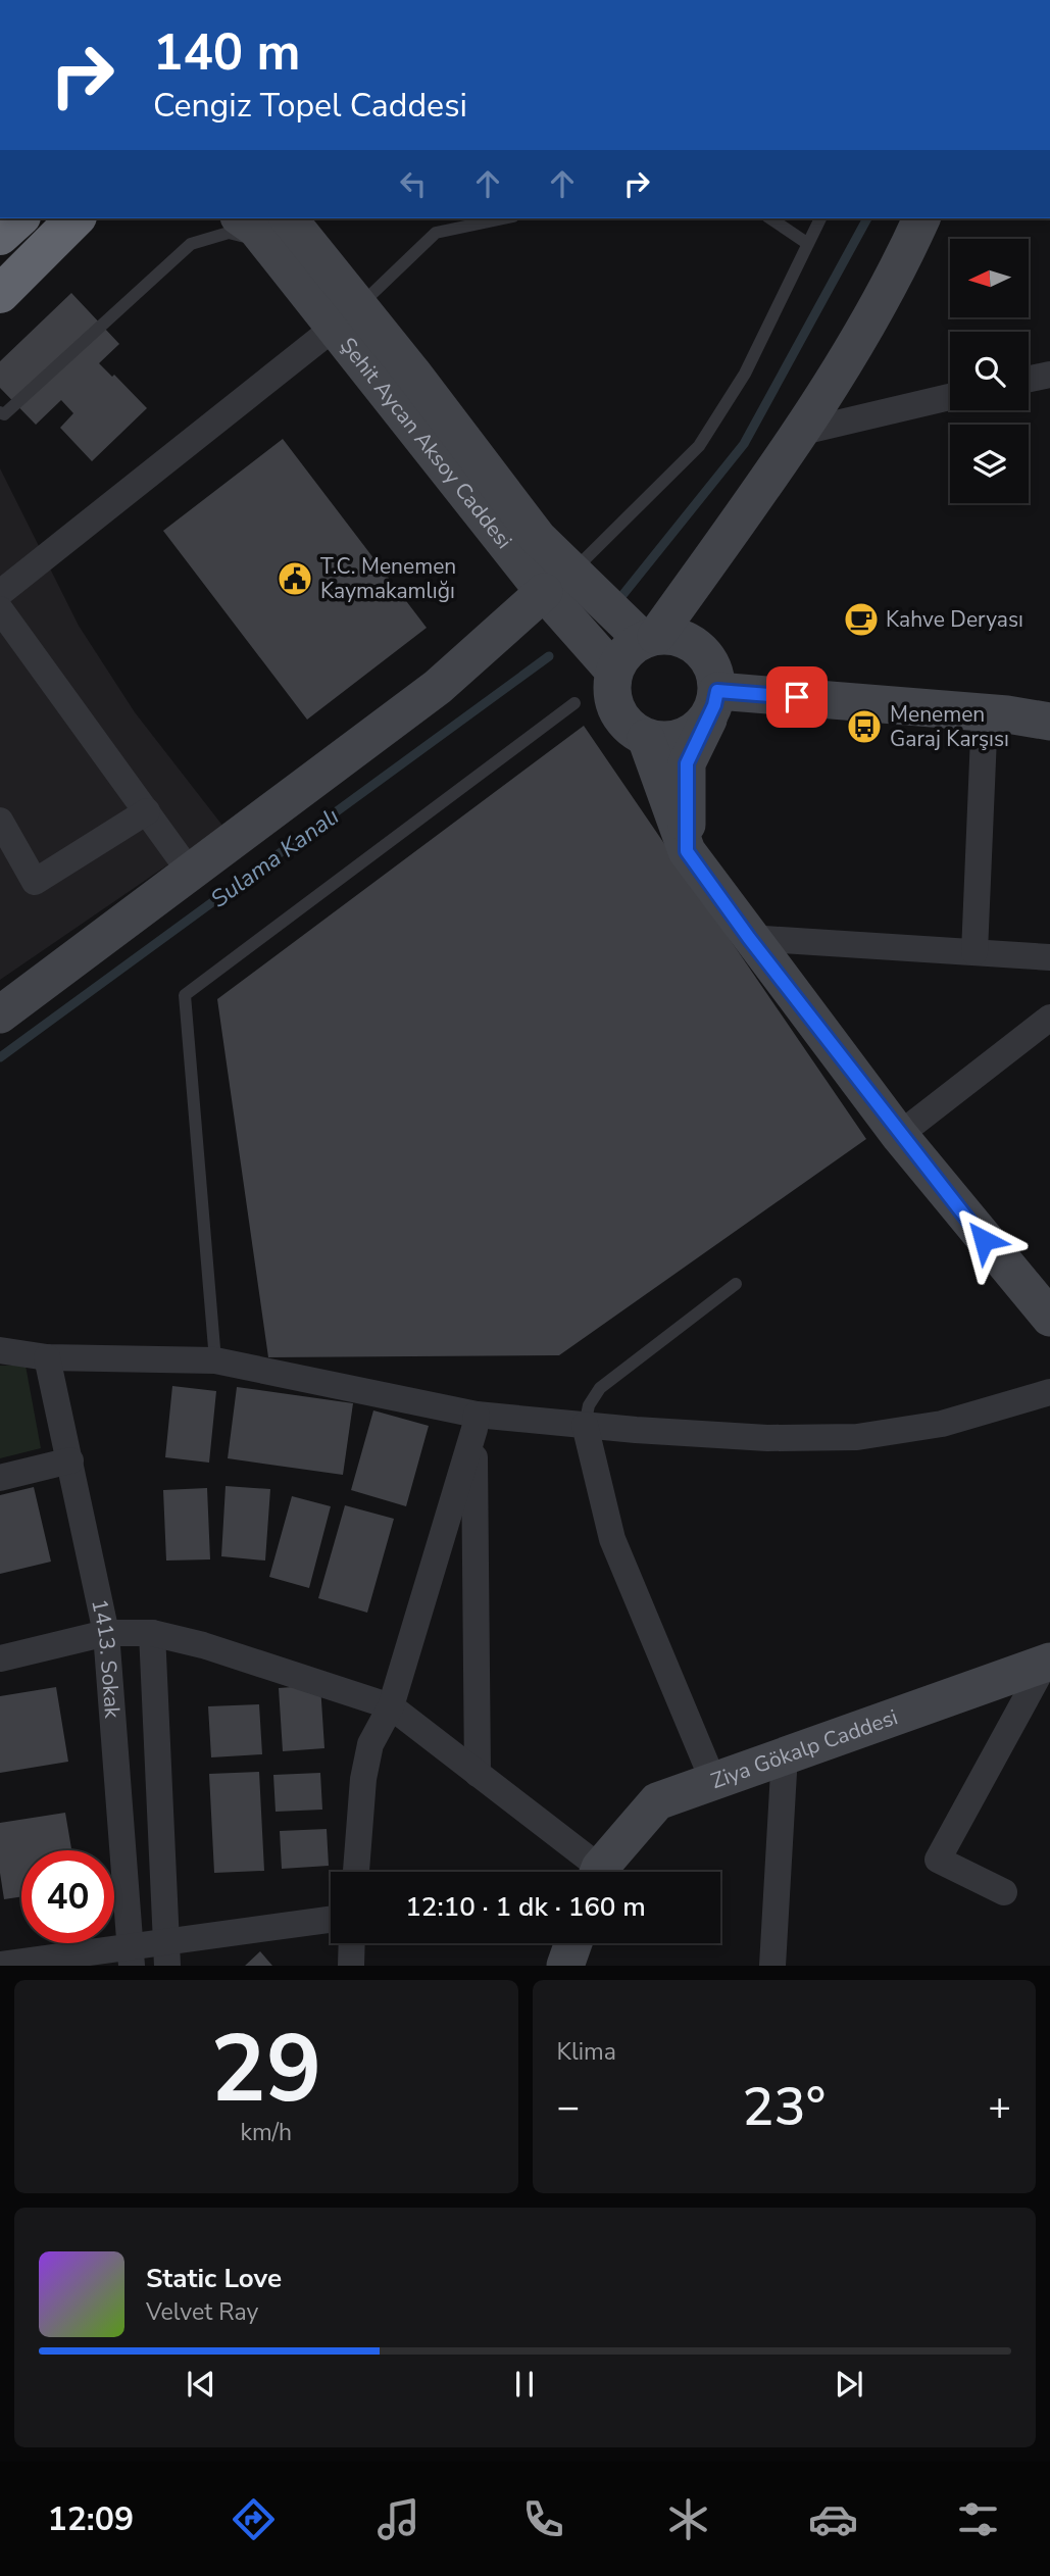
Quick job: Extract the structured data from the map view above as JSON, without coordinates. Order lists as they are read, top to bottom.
{
  "streets": {
    "street": ["Şehit Aycan Aksoy Caddesi", "1413. Sokak", "Ziya Gökalp Caddesi"]
  },
  "water": ["Sulama Kanalı"],
  "places": {
    "public building": ["T.C. Menemen Kaymakamlığı"],
    "cafe": ["Kahve Deryası"],
    "bus stop": ["Menemen Garaj Karşısı"]
  },
  "north": "left",
  "page": {
    "turn": ["140 m", "Cengiz Topel Caddesi"],
    "limit": "40",
    "trip": "12:10 · 1 dk · 160 m",
    "tile": [
      ["29", "km/h"],
      "Klima"
    ],
    "heat": ["−", "23°", "+"],
    "song": ["Static Love", "Velvet Ray"],
    "tabs": "12:09"
  }
}
